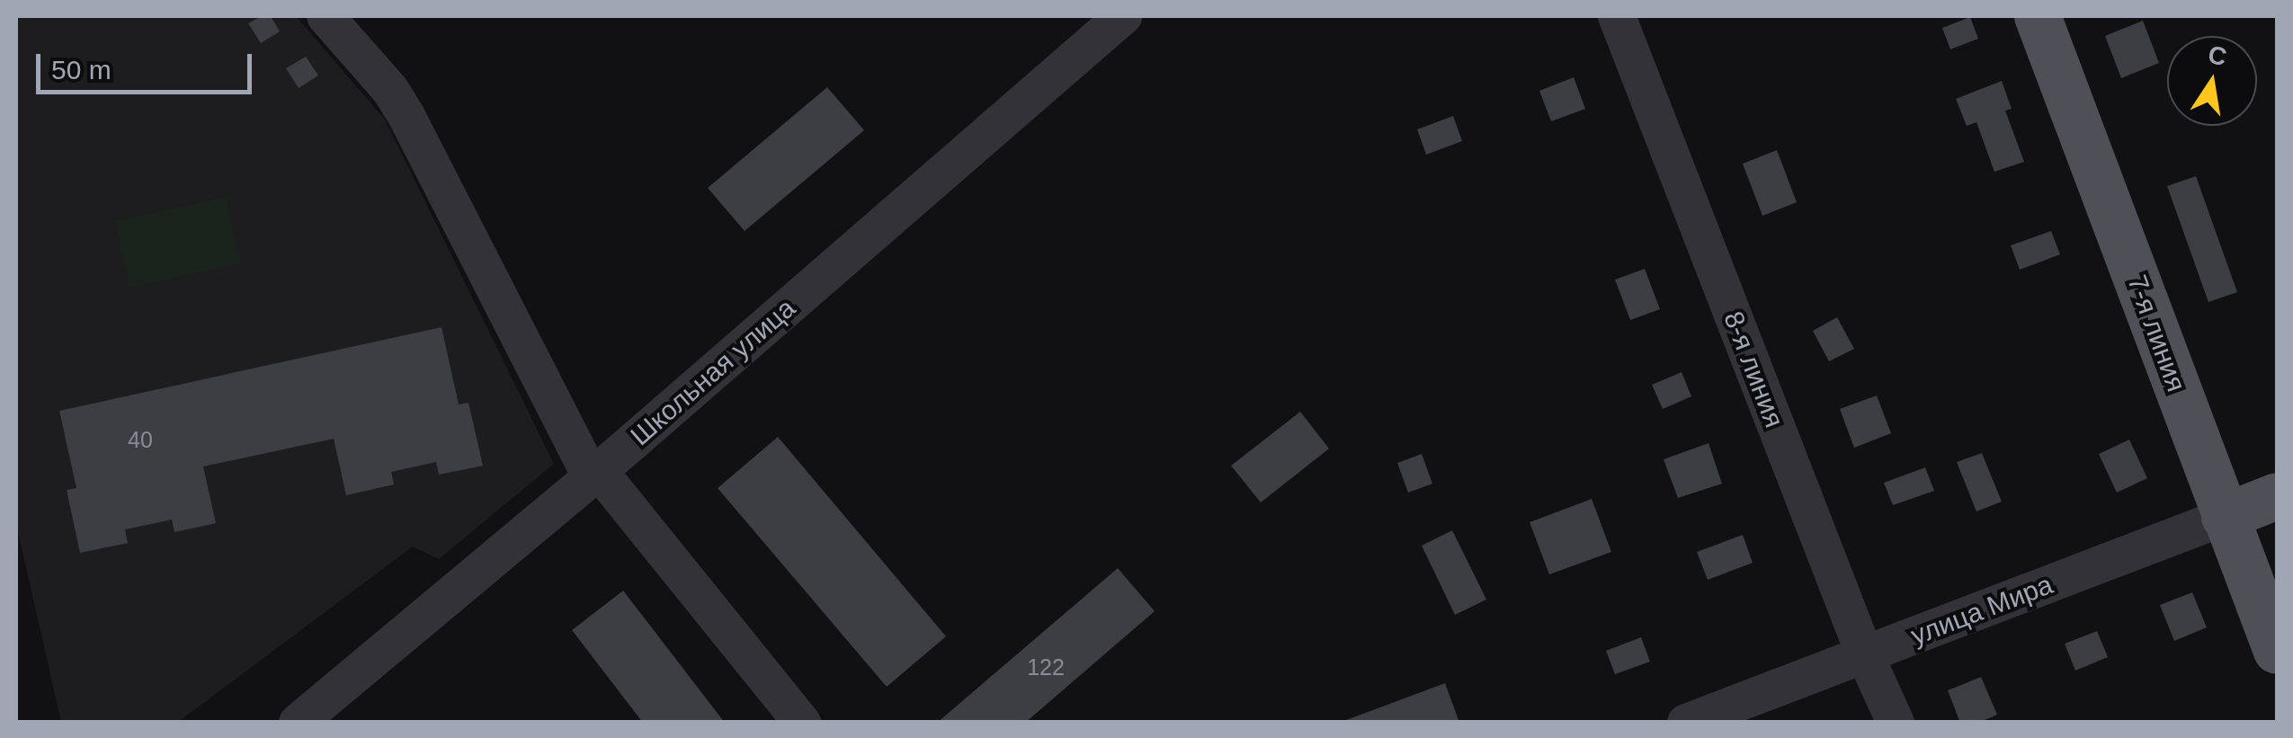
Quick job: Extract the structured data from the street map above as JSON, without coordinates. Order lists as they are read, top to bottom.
{
  "streets": {
    "main road": ["7-я линия", "улица Мира"],
    "street": ["8-я линия", "Школьная улица"]
  },
  "crossings": [
    ["7-я линия", "улица Мира"],
    ["8-я линия", "улица Мира"]
  ],
  "house_numbers": ["40", "122"],
  "scale_bar": "50 m",
  "north": "top"
}
